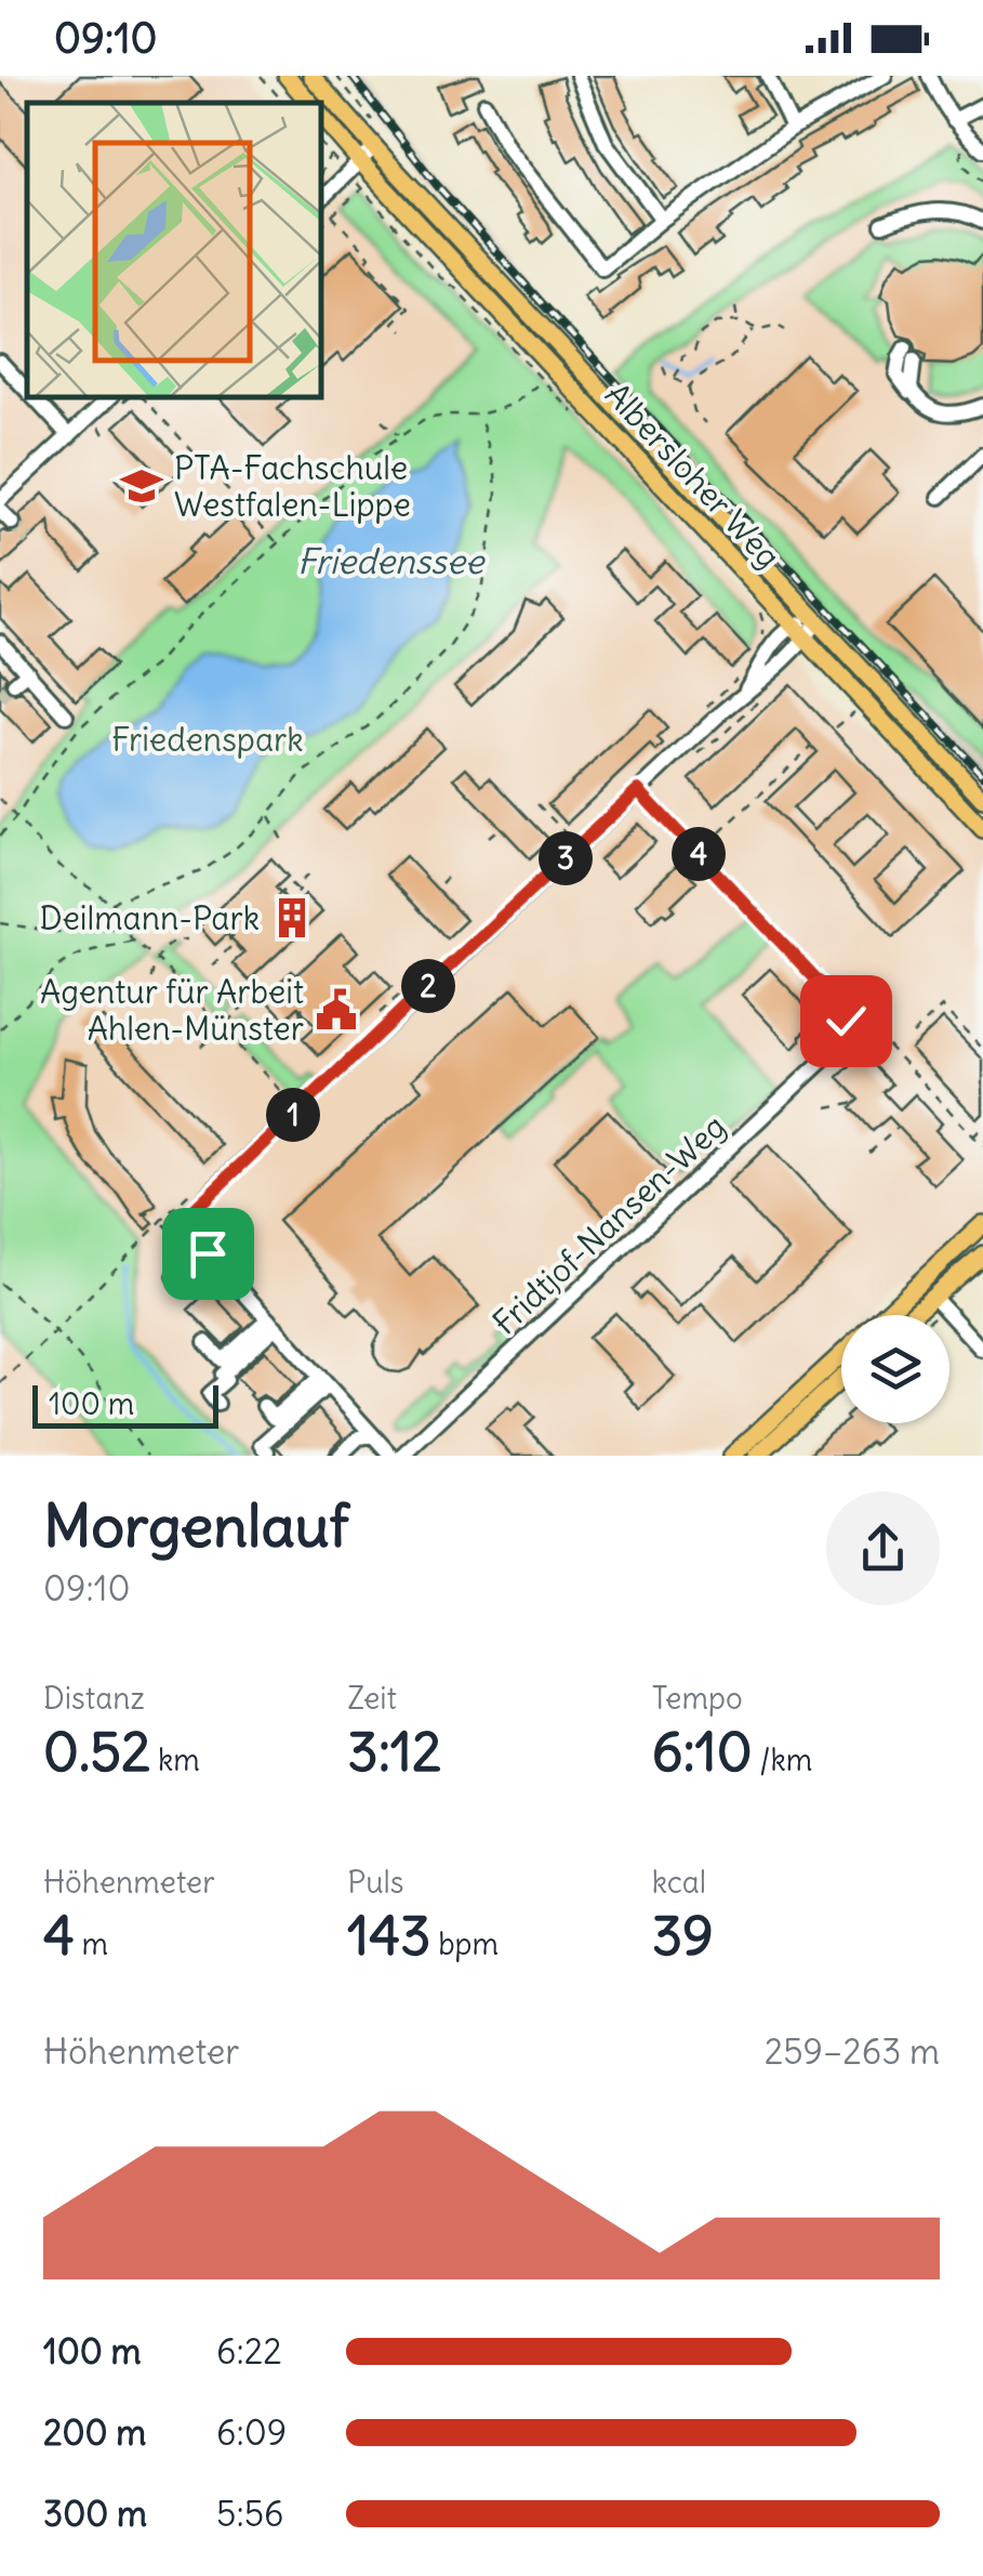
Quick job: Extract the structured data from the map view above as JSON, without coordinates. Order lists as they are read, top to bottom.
{
  "streets": {
    "main road": ["Albersloher Weg"],
    "street": ["Fridtjof-Nansen-Weg"]
  },
  "water": ["Friedenssee"],
  "parks": ["Friedenspark"],
  "places": {
    "school or university": ["PTA-Fachschule Westfalen-Lippe"],
    "building": ["Deilmann-Park"],
    "public building": ["Agentur für Arbeit Ahlen-Münster"]
  },
  "scale_bar": "100 m",
  "page": {
    "status": "09:10",
    "pins": [
      "4",
      "3",
      "2",
      "1"
    ],
    "scale": "100 m",
    "heading": ["Morgenlauf", "09:10"],
    "stats": [
      ["Distanz", "0.52 km"],
      ["Zeit", "3:12"],
      ["Tempo", "6:10 /km"],
      ["Höhenmeter", "4 m"],
      ["Puls", "143 bpm"],
      ["kcal", "39"]
    ],
    "chart": ["Höhenmeter", "259–263 m"],
    "list": [
      {
        "name": "100 m",
        "note": "6:22"
      },
      {
        "name": "200 m",
        "note": "6:09"
      },
      {
        "name": "300 m",
        "note": "5:56"
      }
    ]
  }
}
